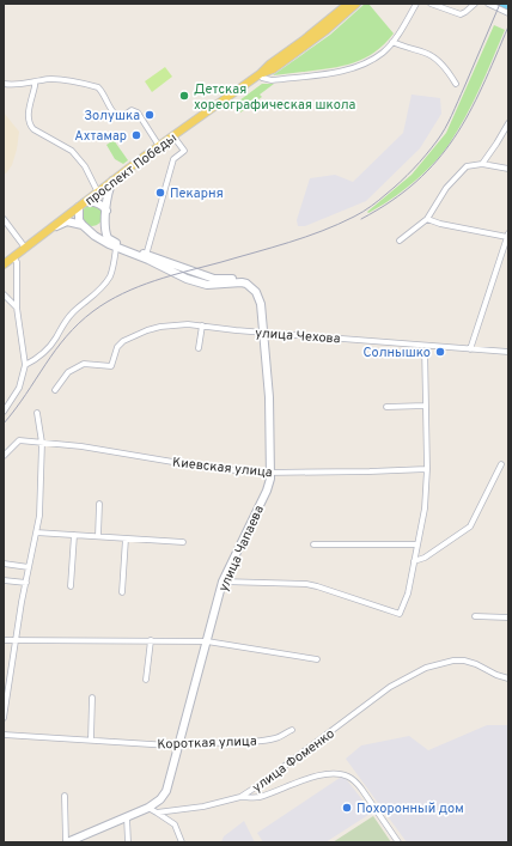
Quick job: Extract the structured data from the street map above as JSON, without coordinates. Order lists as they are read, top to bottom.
{
  "streets": {
    "main road": ["проспект Победы", "улица Чапаева"],
    "street": [
      "улица Чехова",
      "Киевская улица",
      "Короткая улица",
      "улица Фоменко"
    ]
  },
  "crossings": [
    ["проспект Победы", "улица Чапаева"],
    ["улица Чехова", "улица Чапаева"],
    ["Киевская улица", "улица Чапаева"],
    ["улица Чапаева", "Короткая улица"]
  ],
  "places": [
    "Детская хореографическая школа",
    "Золушка",
    "Ахтамар",
    "Пекарня",
    "Солнышко",
    "Похоронный дом"
  ]
}
